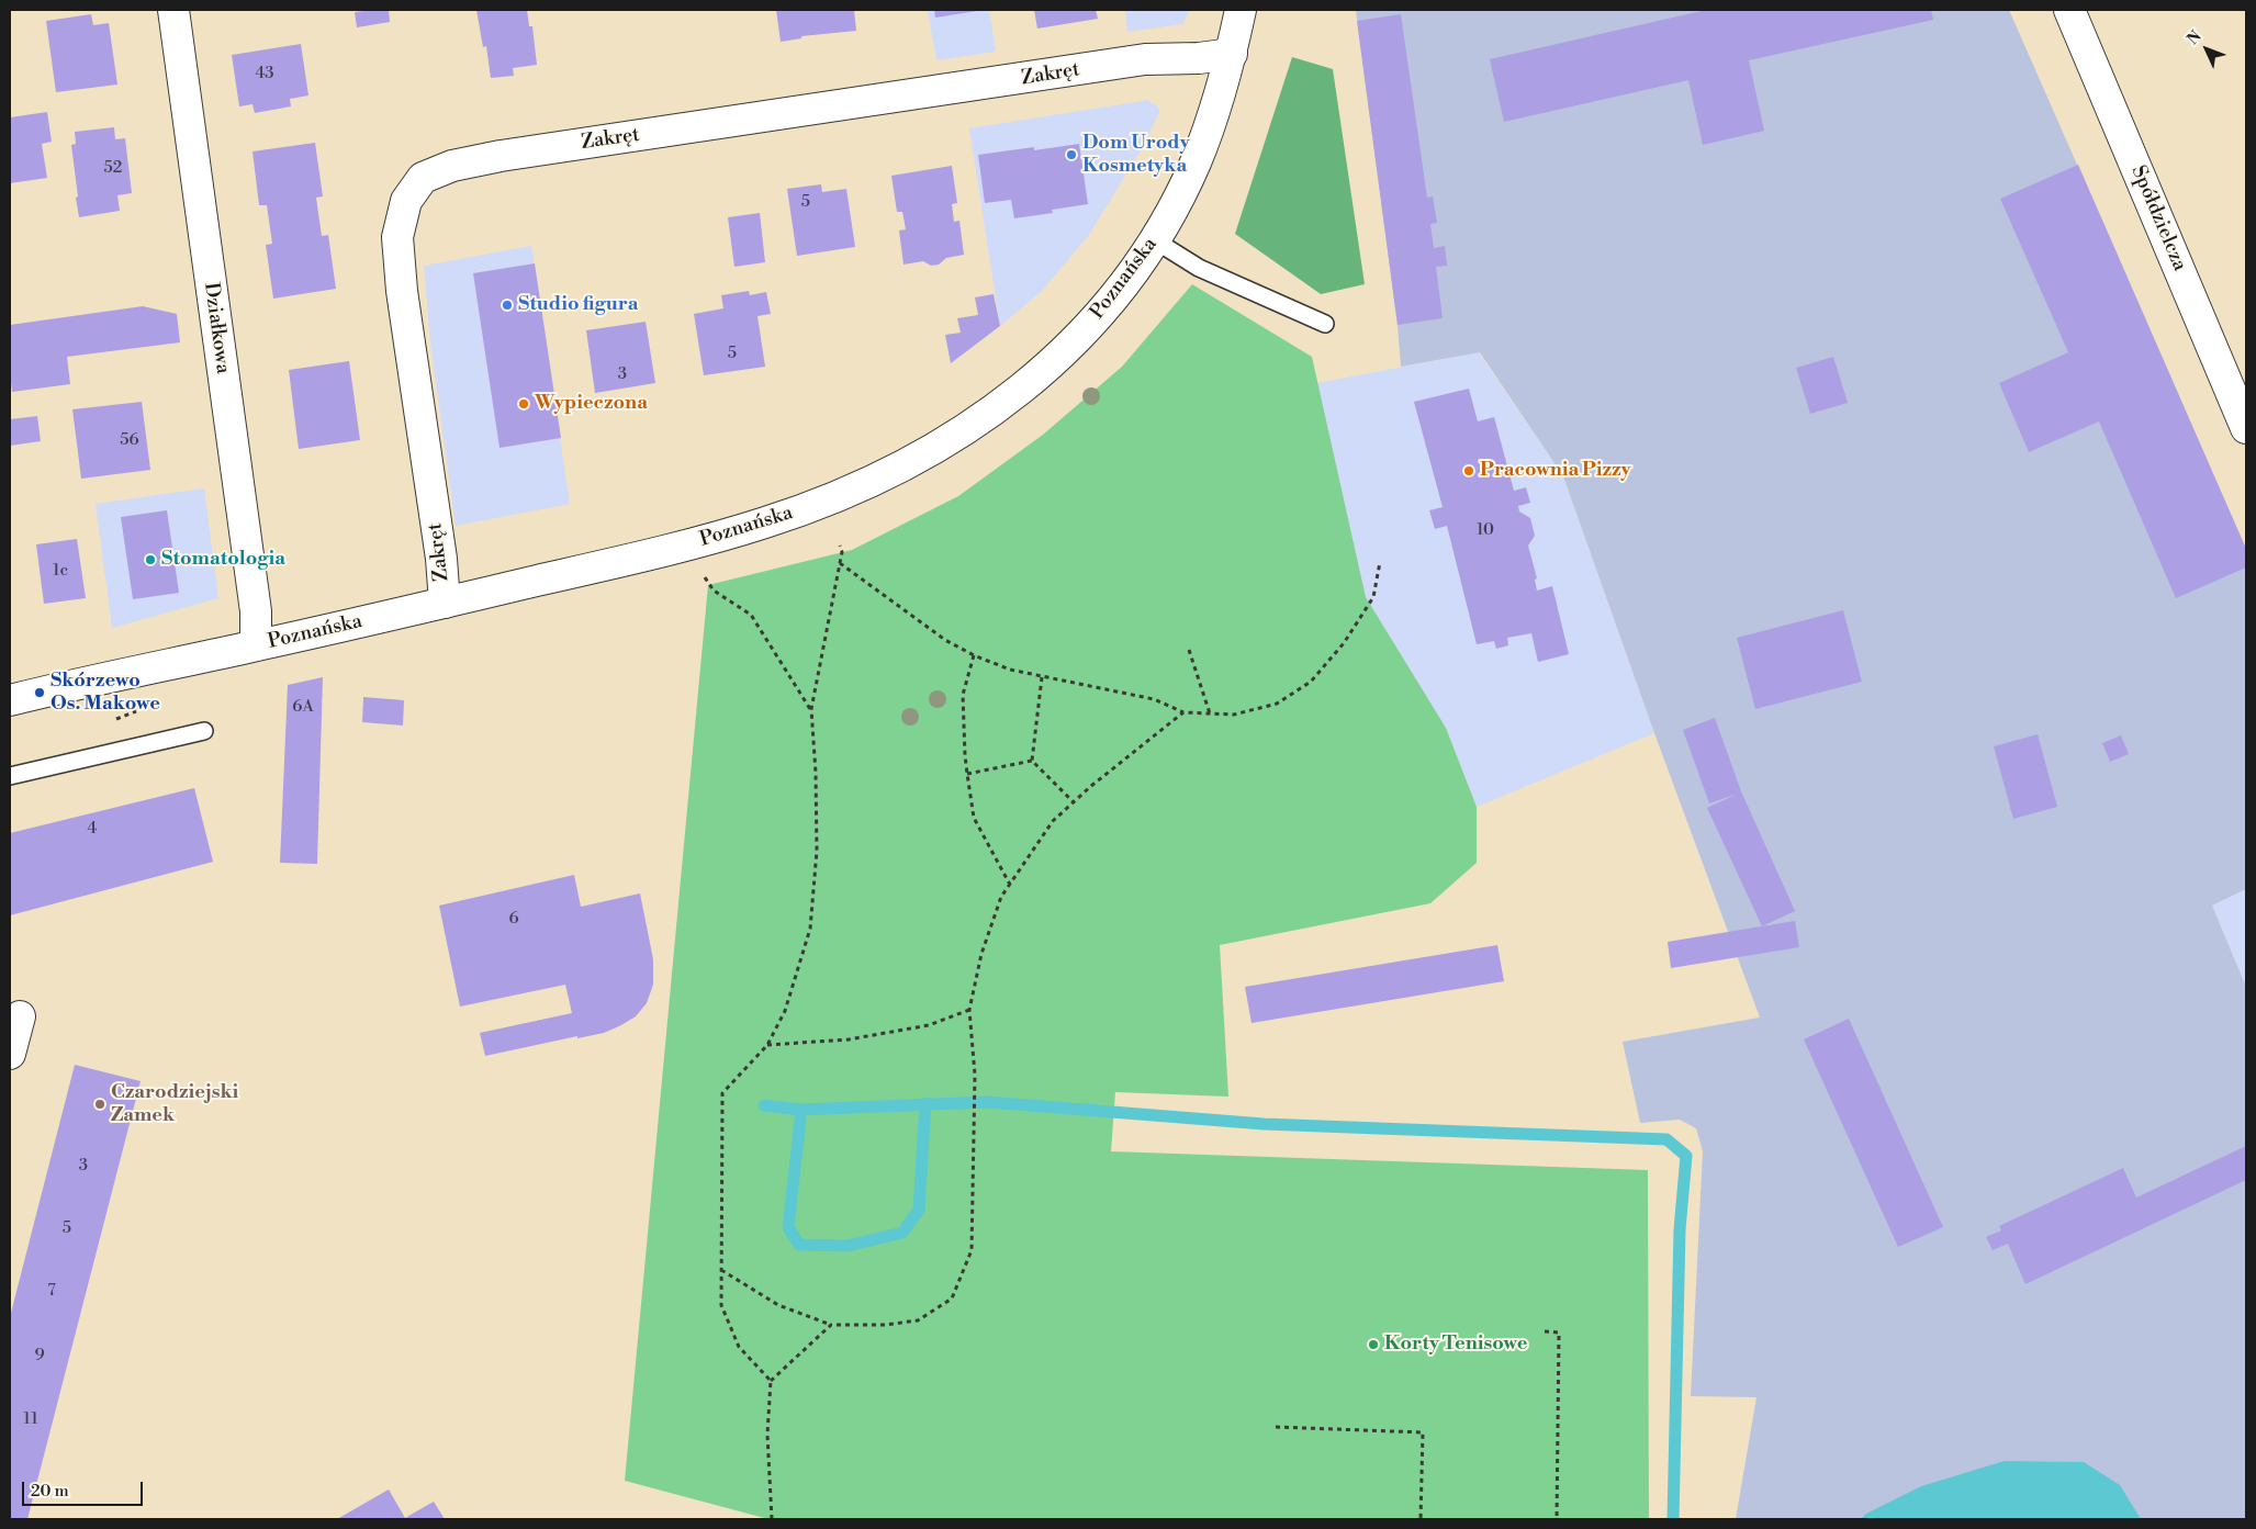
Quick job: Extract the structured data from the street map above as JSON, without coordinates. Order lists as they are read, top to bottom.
{
  "streets": {
    "street": [
      "Zakręt",
      "Spółdzielcza",
      "Poznańska",
      "Działkowa"
    ]
  },
  "crossings": [
    ["Zakręt", "Poznańska"],
    ["Poznańska", "Działkowa"]
  ],
  "places": [
    "Dom Urody Kosmetyka",
    "Studio figura",
    "Wypieczona",
    "Pracownia Pizzy",
    "Stomatologia",
    "Skórzewo Os. Makowe",
    "Czarodziejski Zamek",
    "Korty Tenisowe"
  ],
  "house_numbers": [
    "43",
    "52",
    "5",
    "5",
    "3",
    "56",
    "10",
    "1c",
    "6A",
    "4",
    "6",
    "3",
    "5",
    "7",
    "9",
    "11"
  ],
  "scale_bar": "20 m",
  "north": "top left"
}
